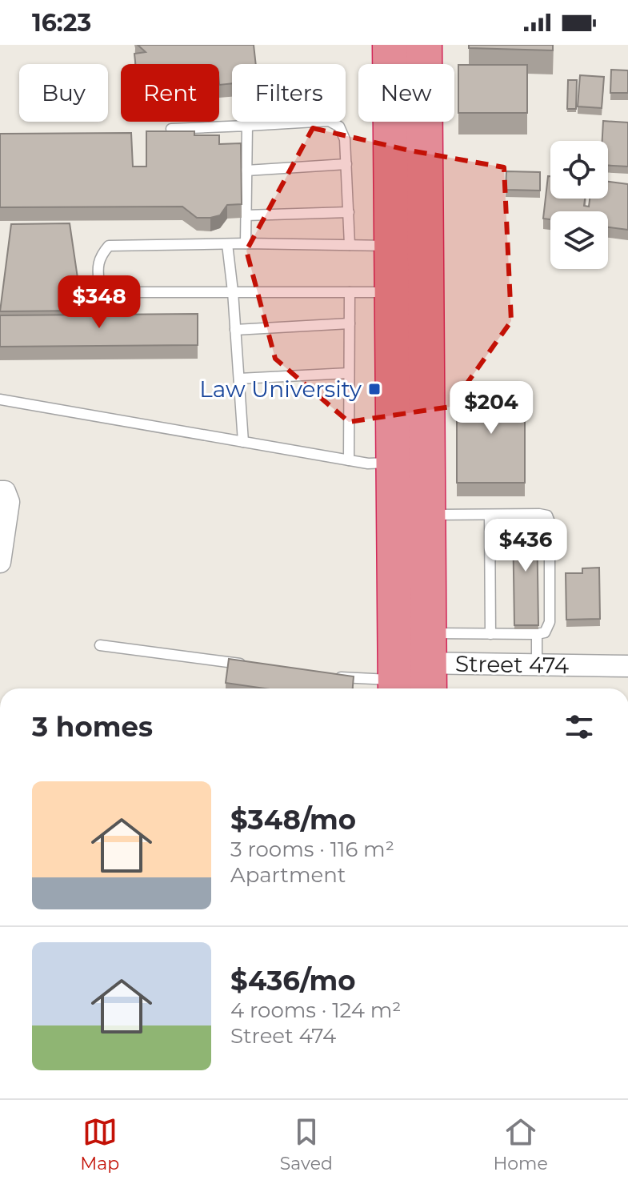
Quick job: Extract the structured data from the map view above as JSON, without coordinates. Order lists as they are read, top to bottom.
{
  "streets": {
    "street": ["Street 474"]
  },
  "places": {
    "transit": ["Law University"]
  },
  "page": {
    "status": "16:23",
    "chip": [
      "Buy",
      "Rent",
      "Filters",
      "New"
    ],
    "price": ["$348", "$204", "$436"],
    "heading": "3 homes",
    "list": [
      {
        "name": "$348/mo",
        "note": "3 rooms · 116 m² · Apartment"
      },
      {
        "name": "$436/mo",
        "note": "4 rooms · 124 m² · Street 474"
      }
    ],
    "tabs": ["Map", "Saved", "Home"]
  }
}
